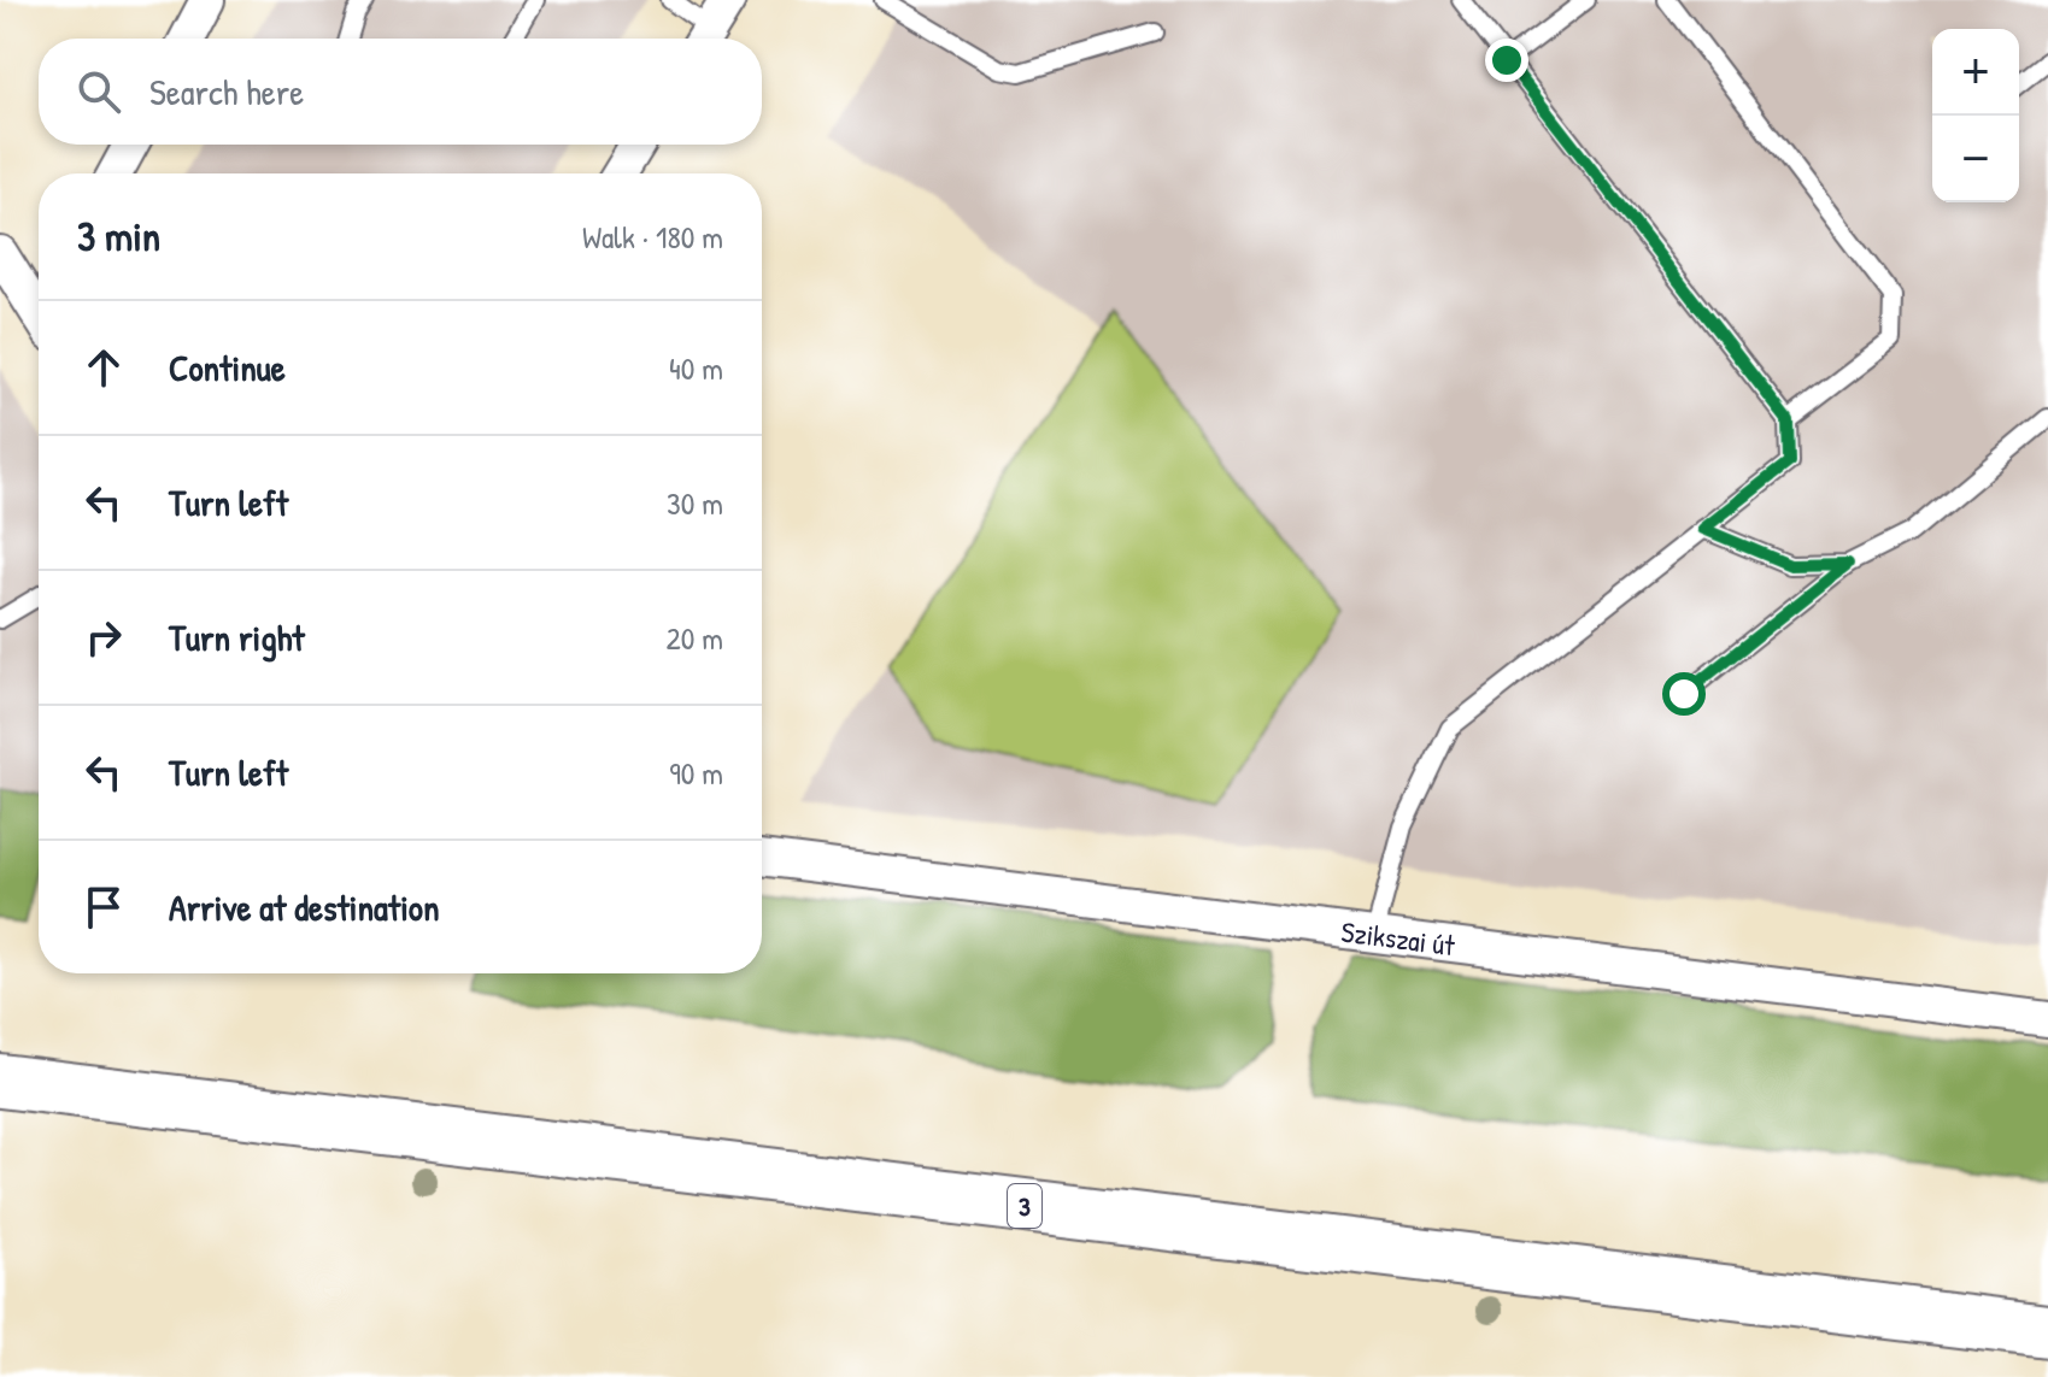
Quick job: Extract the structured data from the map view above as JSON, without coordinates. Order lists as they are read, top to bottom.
{
  "streets": {
    "main road": ["3"],
    "street": ["Szikszai út"]
  },
  "page": {
    "map_buttons": ["+", "−"],
    "search": "Search here",
    "heading": ["3 min", "Walk · 180 m"],
    "list": [
      ["Continue", "40 m"],
      ["Turn left", "30 m"],
      ["Turn right", "20 m"],
      ["Turn left", "90 m"],
      "Arrive at destination"
    ]
  }
}
